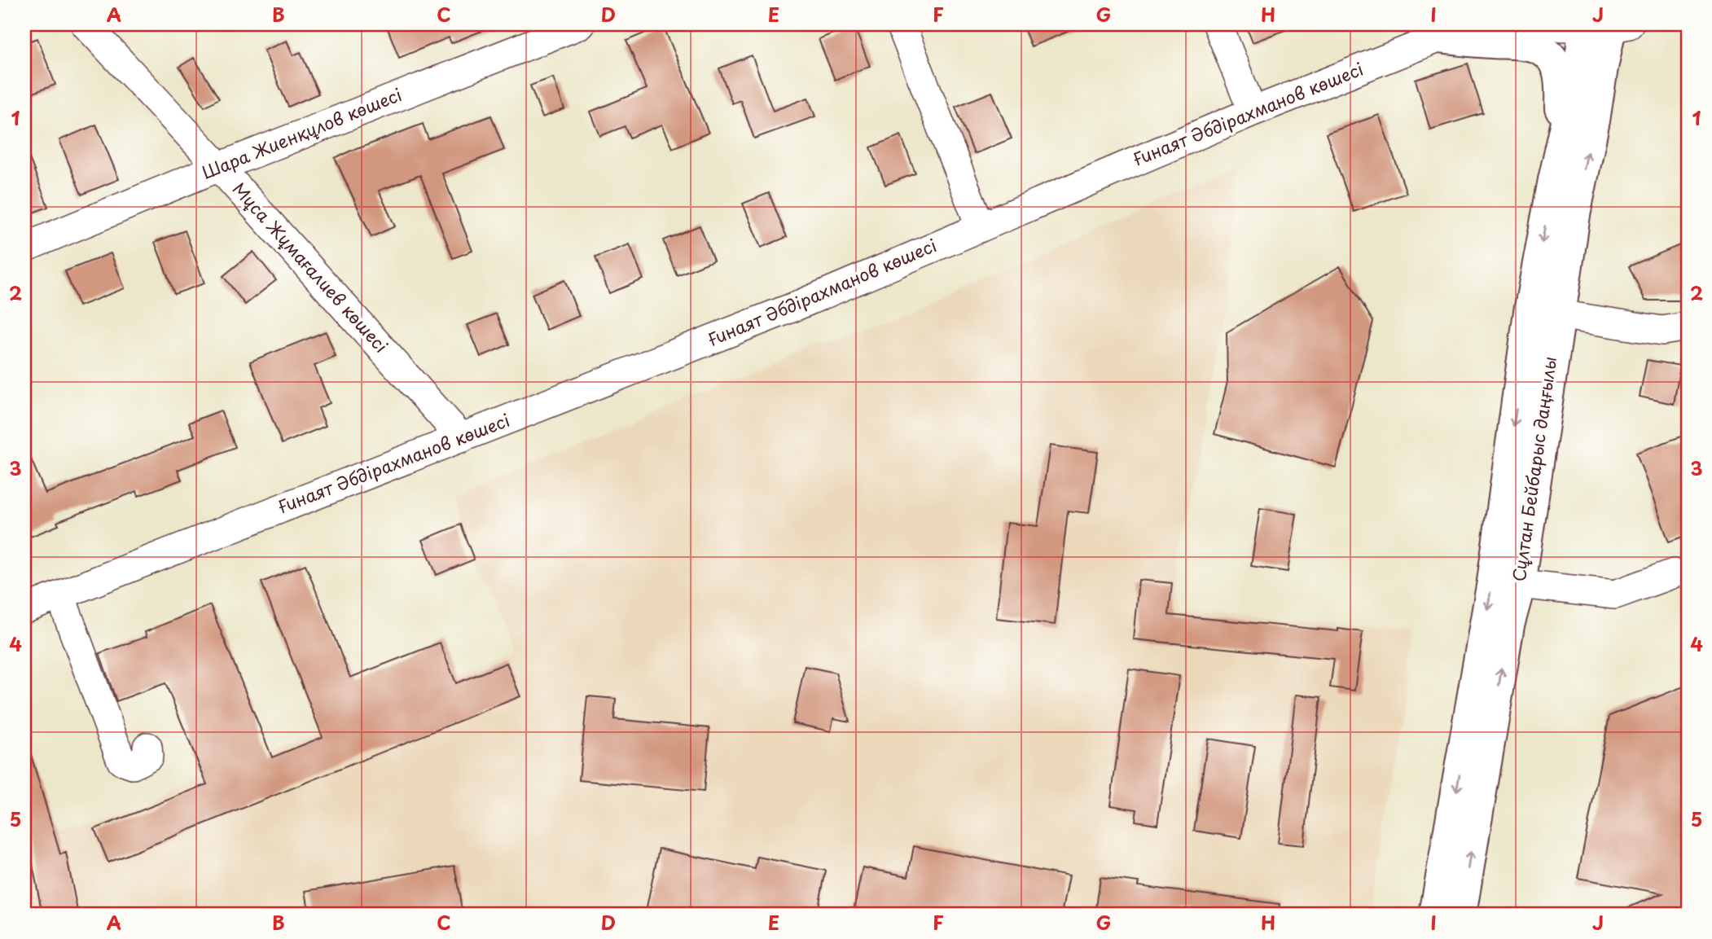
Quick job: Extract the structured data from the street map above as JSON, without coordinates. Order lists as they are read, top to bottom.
{
  "streets": {
    "main road": ["Сұлтан Бейбарыс даңғылы"],
    "street": ["Ғинаят Әбдірахманов көшесі", "Шара Жиенқұлов көшесі", "Мұса Жұмағалиев көшесі"]
  },
  "crossings": [
    ["Ғинаят Әбдірахманов көшесі", "Мұса Жұмағалиев көшесі"],
    ["Ғинаят Әбдірахманов көшесі", "Сұлтан Бейбарыс даңғылы"],
    ["Шара Жиенқұлов көшесі", "Мұса Жұмағалиев көшесі"]
  ],
  "grid": {
    "columns": [
      "A",
      "B",
      "C",
      "D",
      "E",
      "F",
      "G",
      "H",
      "I",
      "J"
    ],
    "rows": [
      "1",
      "2",
      "3",
      "4",
      "5"
    ]
  }
}
